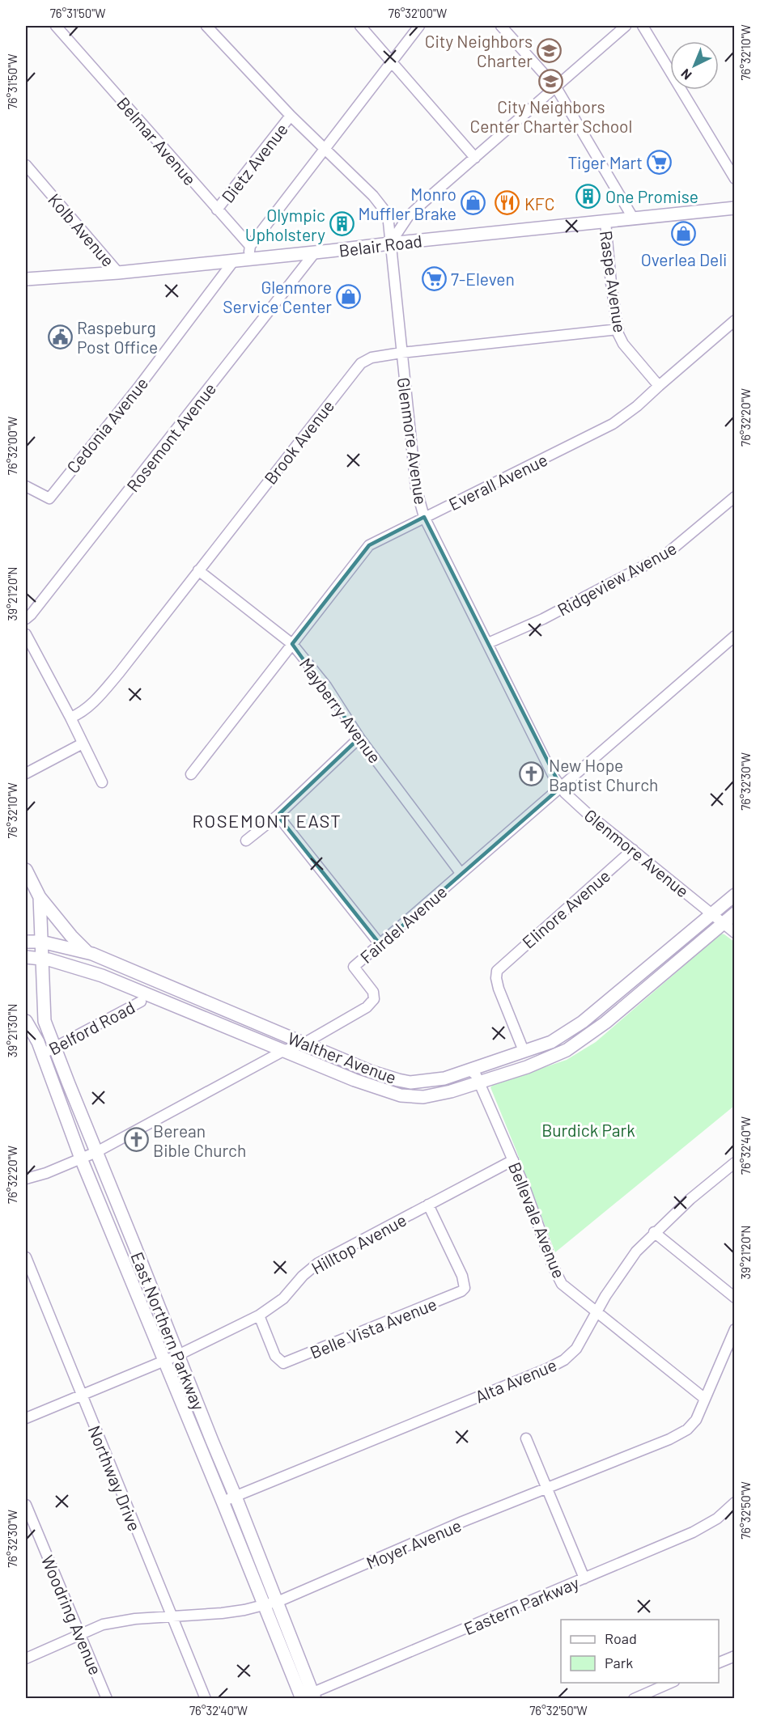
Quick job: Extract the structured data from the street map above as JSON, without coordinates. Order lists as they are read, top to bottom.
{
  "streets": {
    "main road": ["Belair Road", "Walther Avenue", "East Northern Parkway"],
    "street": [
      "Belmar Avenue",
      "Dietz Avenue",
      "Kolb Avenue",
      "Raspe Avenue",
      "Cedonia Avenue",
      "Rosemont Avenue",
      "Glenmore Avenue",
      "Brook Avenue",
      "Everall Avenue",
      "Ridgeview Avenue",
      "Mayberry Avenue",
      "Elinore Avenue",
      "Fairdel Avenue",
      "Belford Road",
      "Bellevale Avenue",
      "Hilltop Avenue",
      "Belle Vista Avenue",
      "Alta Avenue",
      "Northway Drive",
      "Moyer Avenue",
      "Eastern Parkway",
      "Woodring Avenue"
    ]
  },
  "crossings": [
    ["Belmar Avenue", "Dietz Avenue"],
    ["Belmar Avenue", "Belair Road"],
    ["Kolb Avenue", "Belair Road"],
    ["Belair Road", "Raspe Avenue"],
    ["Belair Road", "Cedonia Avenue"],
    ["Belair Road", "Rosemont Avenue"],
    ["Belair Road", "Glenmore Avenue"],
    ["Raspe Avenue", "Brook Avenue"],
    ["Raspe Avenue", "Everall Avenue"],
    ["Glenmore Avenue", "Brook Avenue"],
    ["Glenmore Avenue", "Everall Avenue"],
    ["Glenmore Avenue", "Ridgeview Avenue"],
    ["Glenmore Avenue", "Elinore Avenue"],
    ["Glenmore Avenue", "Fairdel Avenue"],
    ["Glenmore Avenue", "Walther Avenue"],
    ["Brook Avenue", "Mayberry Avenue"],
    ["Everall Avenue", "Mayberry Avenue"],
    ["Mayberry Avenue", "Fairdel Avenue"],
    ["Elinore Avenue", "Walther Avenue"],
    ["Fairdel Avenue", "Walther Avenue"],
    ["Fairdel Avenue", "East Northern Parkway"],
    ["Belford Road", "East Northern Parkway"],
    ["Walther Avenue", "Bellevale Avenue"],
    ["Walther Avenue", "East Northern Parkway"],
    ["Bellevale Avenue", "Hilltop Avenue"],
    ["Bellevale Avenue", "Alta Avenue"],
    ["Bellevale Avenue", "Moyer Avenue"],
    ["Hilltop Avenue", "Belle Vista Avenue"],
    ["Hilltop Avenue", "East Northern Parkway"],
    ["Hilltop Avenue", "Northway Drive"],
    ["East Northern Parkway", "Alta Avenue"],
    ["East Northern Parkway", "Moyer Avenue"],
    ["East Northern Parkway", "Eastern Parkway"],
    ["Northway Drive", "Moyer Avenue"],
    ["Moyer Avenue", "Woodring Avenue"]
  ],
  "districts": ["ROSEMONT EAST"],
  "parks": ["Burdick Park"],
  "places": {
    "school or university": ["City Neighbors Charter", "City Neighbors Center Charter School"],
    "supermarket": ["Tiger Mart", "7-Eleven"],
    "building": ["One Promise", "Olympic Upholstery"],
    "shop": ["Monro Muffler Brake", "Overlea Deli", "Glenmore Service Center"],
    "restaurant": ["KFC"],
    "public building": ["Raspeburg Post Office"],
    "church": ["New Hope Baptist Church", "Berean Bible Church"]
  },
  "legend": ["Road", "Park"],
  "north": "bottom left",
  "coordinates": [
    "76°31'50\"W",
    "76°32'00\"W",
    "76°32'10\"W",
    "76°32'20\"W",
    "39°21'20\"N",
    "76°32'30\"W",
    "39°21'30\"N",
    "76°32'40\"W",
    "76°32'50\"W"
  ]
}
